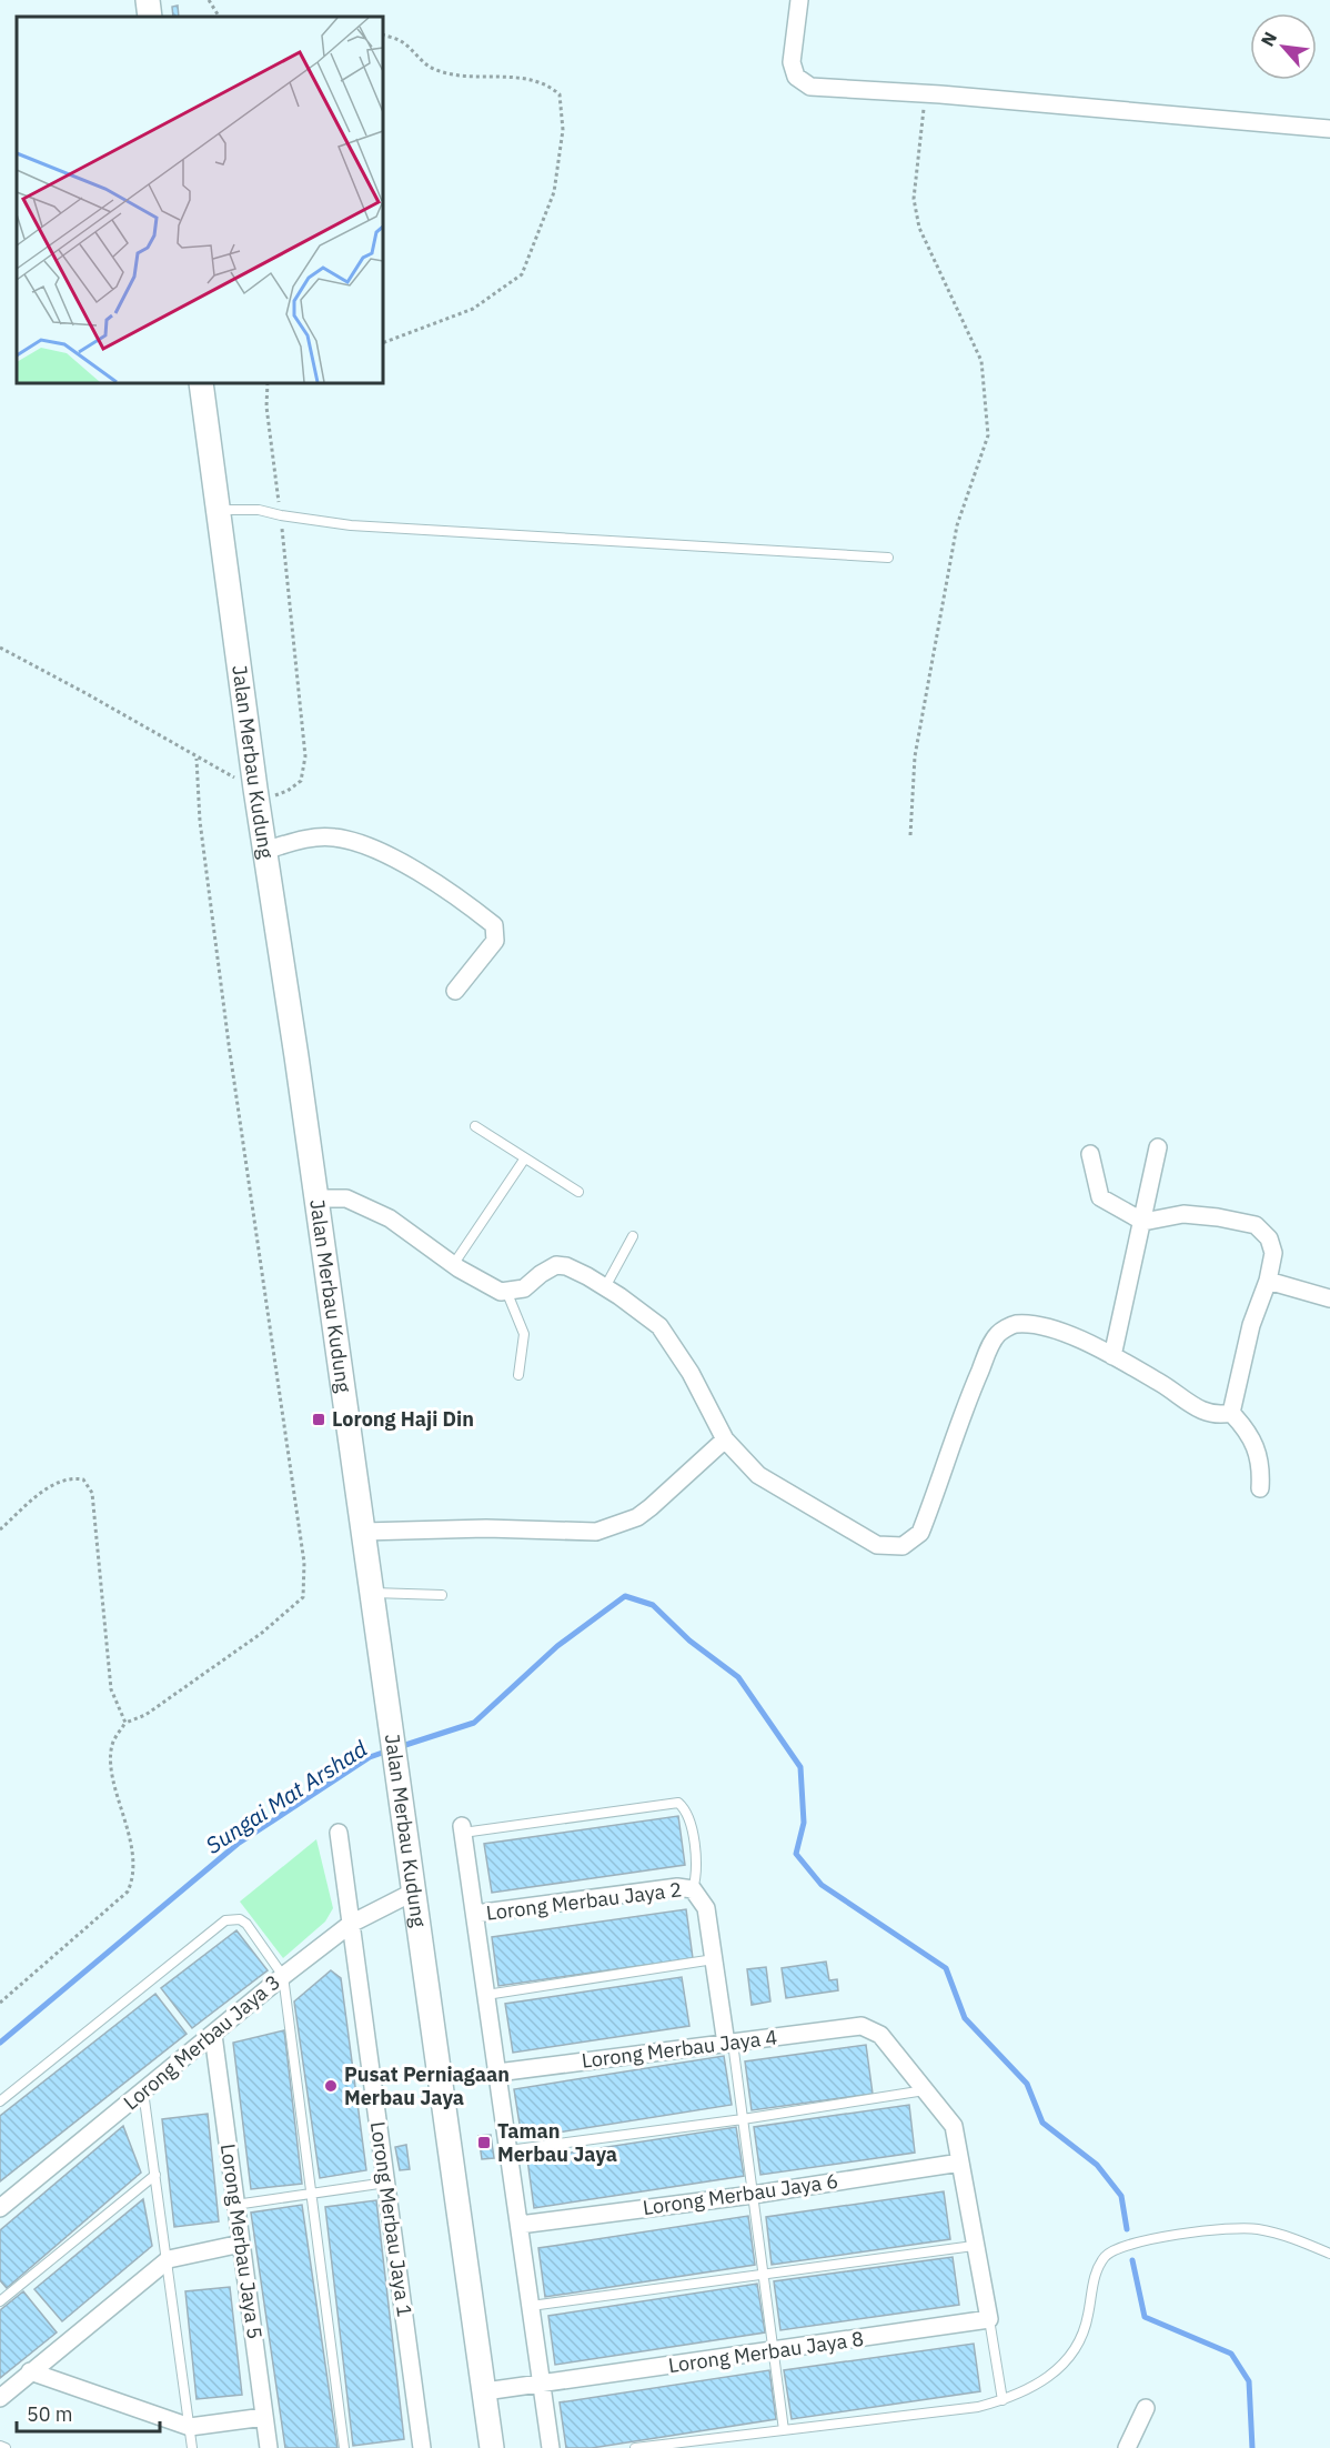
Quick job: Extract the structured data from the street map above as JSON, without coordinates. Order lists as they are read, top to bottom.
{
  "streets": {
    "main road": ["Jalan Merbau Kudung"],
    "street": [
      "Lorong Merbau Jaya 2",
      "Lorong Merbau Jaya 3",
      "Lorong Merbau Jaya 4",
      "Lorong Merbau Jaya 6",
      "Lorong Merbau Jaya 1",
      "Lorong Merbau Jaya 5",
      "Lorong Merbau Jaya 8"
    ]
  },
  "crossings": [
    ["Jalan Merbau Kudung", "Lorong Merbau Jaya 3"],
    ["Jalan Merbau Kudung", "Lorong Merbau Jaya 8"],
    ["Lorong Merbau Jaya 3", "Lorong Merbau Jaya 1"],
    ["Lorong Merbau Jaya 3", "Lorong Merbau Jaya 5"]
  ],
  "water": ["Sungai Mat Arshad"],
  "places": {
    "transit": ["Lorong Haji Din", "Taman Merbau Jaya"],
    "other": ["Pusat Perniagaan Merbau Jaya"]
  },
  "scale_bar": "50 m",
  "north": "top left"
}
